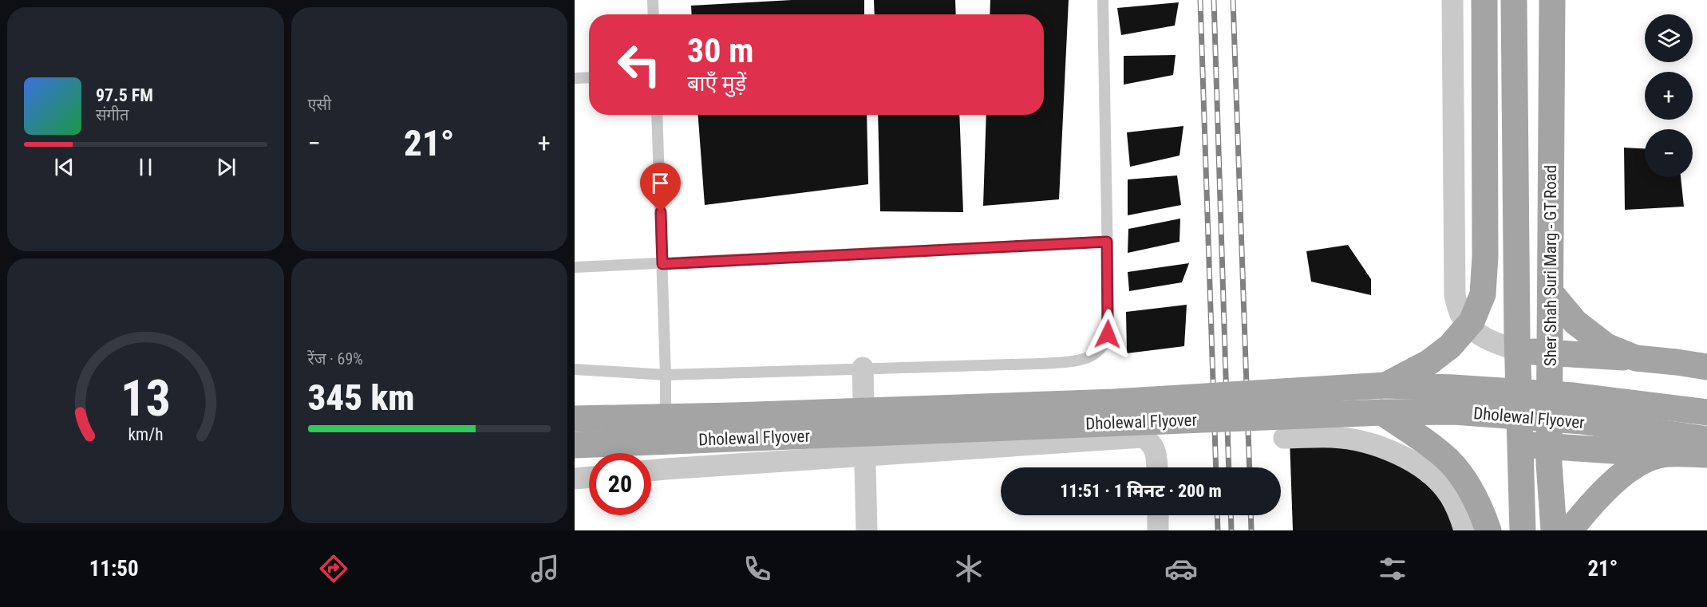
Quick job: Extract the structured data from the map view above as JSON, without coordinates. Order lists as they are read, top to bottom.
{
  "streets": {
    "main road": ["Sher Shah Suri Marg - GT Road", "Dholewal Flyover"]
  },
  "page": {
    "tile": [
      "एसी",
      ["रेंज · 69%", "345 km"]
    ],
    "map_buttons": ["+", "−"],
    "turn": ["30 m", "बाएँ मुड़ें"],
    "song": ["97.5 FM", "संगीत"],
    "heat": ["−", "21°", "+"],
    "limit": "20",
    "trip": "11:51 · 1 मिनट · 200 m",
    "tabs": ["11:50", "21°"],
    "gauge": ["13", "km/h"]
  }
}
